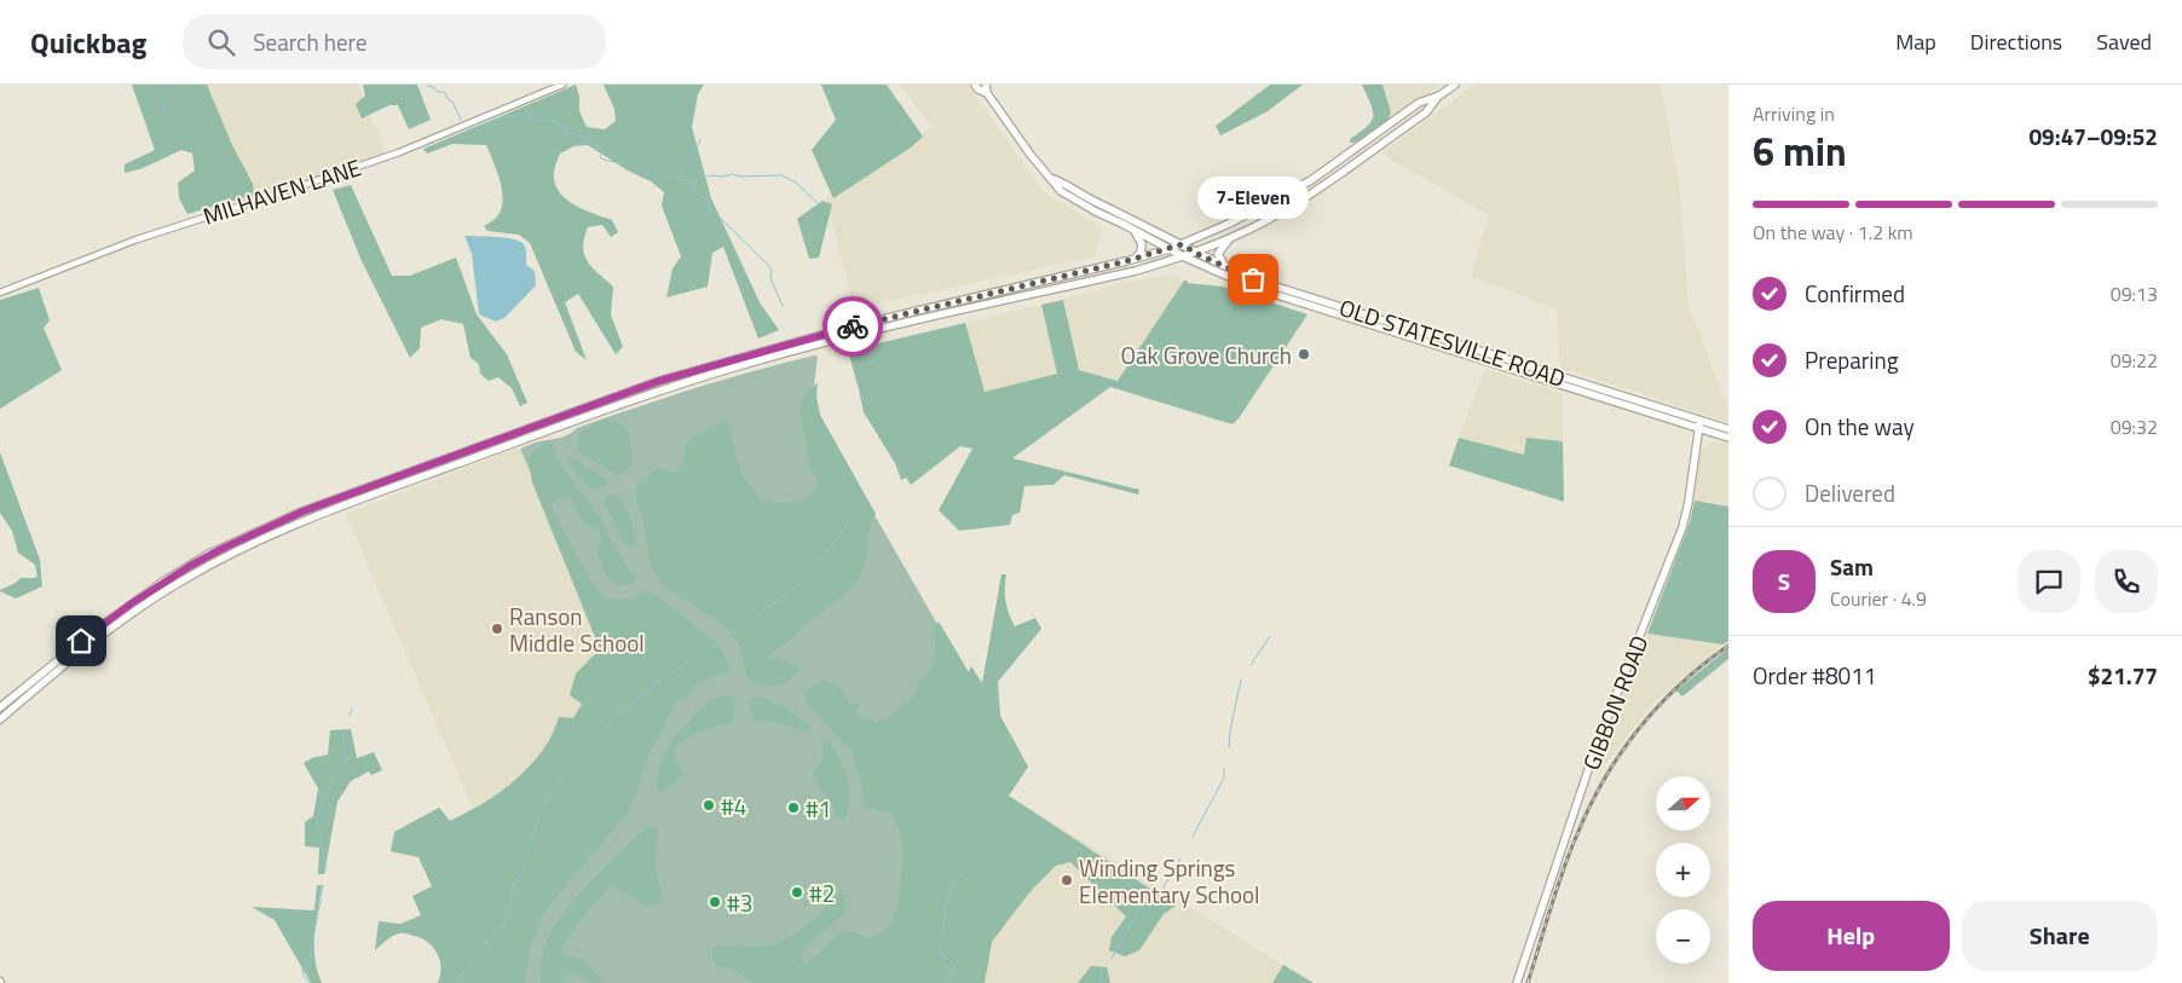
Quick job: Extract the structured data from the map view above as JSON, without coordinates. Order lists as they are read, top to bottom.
{
  "streets": {
    "main road": ["OLD STATESVILLE ROAD", "GIBBON ROAD"],
    "street": ["MILHAVEN LANE"]
  },
  "crossings": [
    ["OLD STATESVILLE ROAD", "GIBBON ROAD"]
  ],
  "places": [
    "7-Eleven",
    "Oak Grove Church",
    "Ranson Middle School",
    "#4",
    "#1",
    "Winding Springs Elementary School",
    "#2",
    "#3"
  ],
  "north": "right",
  "page": {
    "header": "Quickbag",
    "search": "Search here",
    "nav": ["Map", "Directions", "Saved"],
    "heading": ["6 min", "Arriving in", "09:47–09:52"],
    "panel": [
      "Sam",
      "Courier · 4.9",
      "Order #8011",
      "$21.77"
    ],
    "bubble": "7-Eleven",
    "bar": "On the way · 1.2 km",
    "list": [
      ["Confirmed", "09:13"],
      ["Preparing", "09:22"],
      ["On the way", "09:32"],
      "Delivered"
    ],
    "round": "S",
    "map_buttons": ["+", "−"],
    "buttons": ["Help", "Share"]
  }
}
